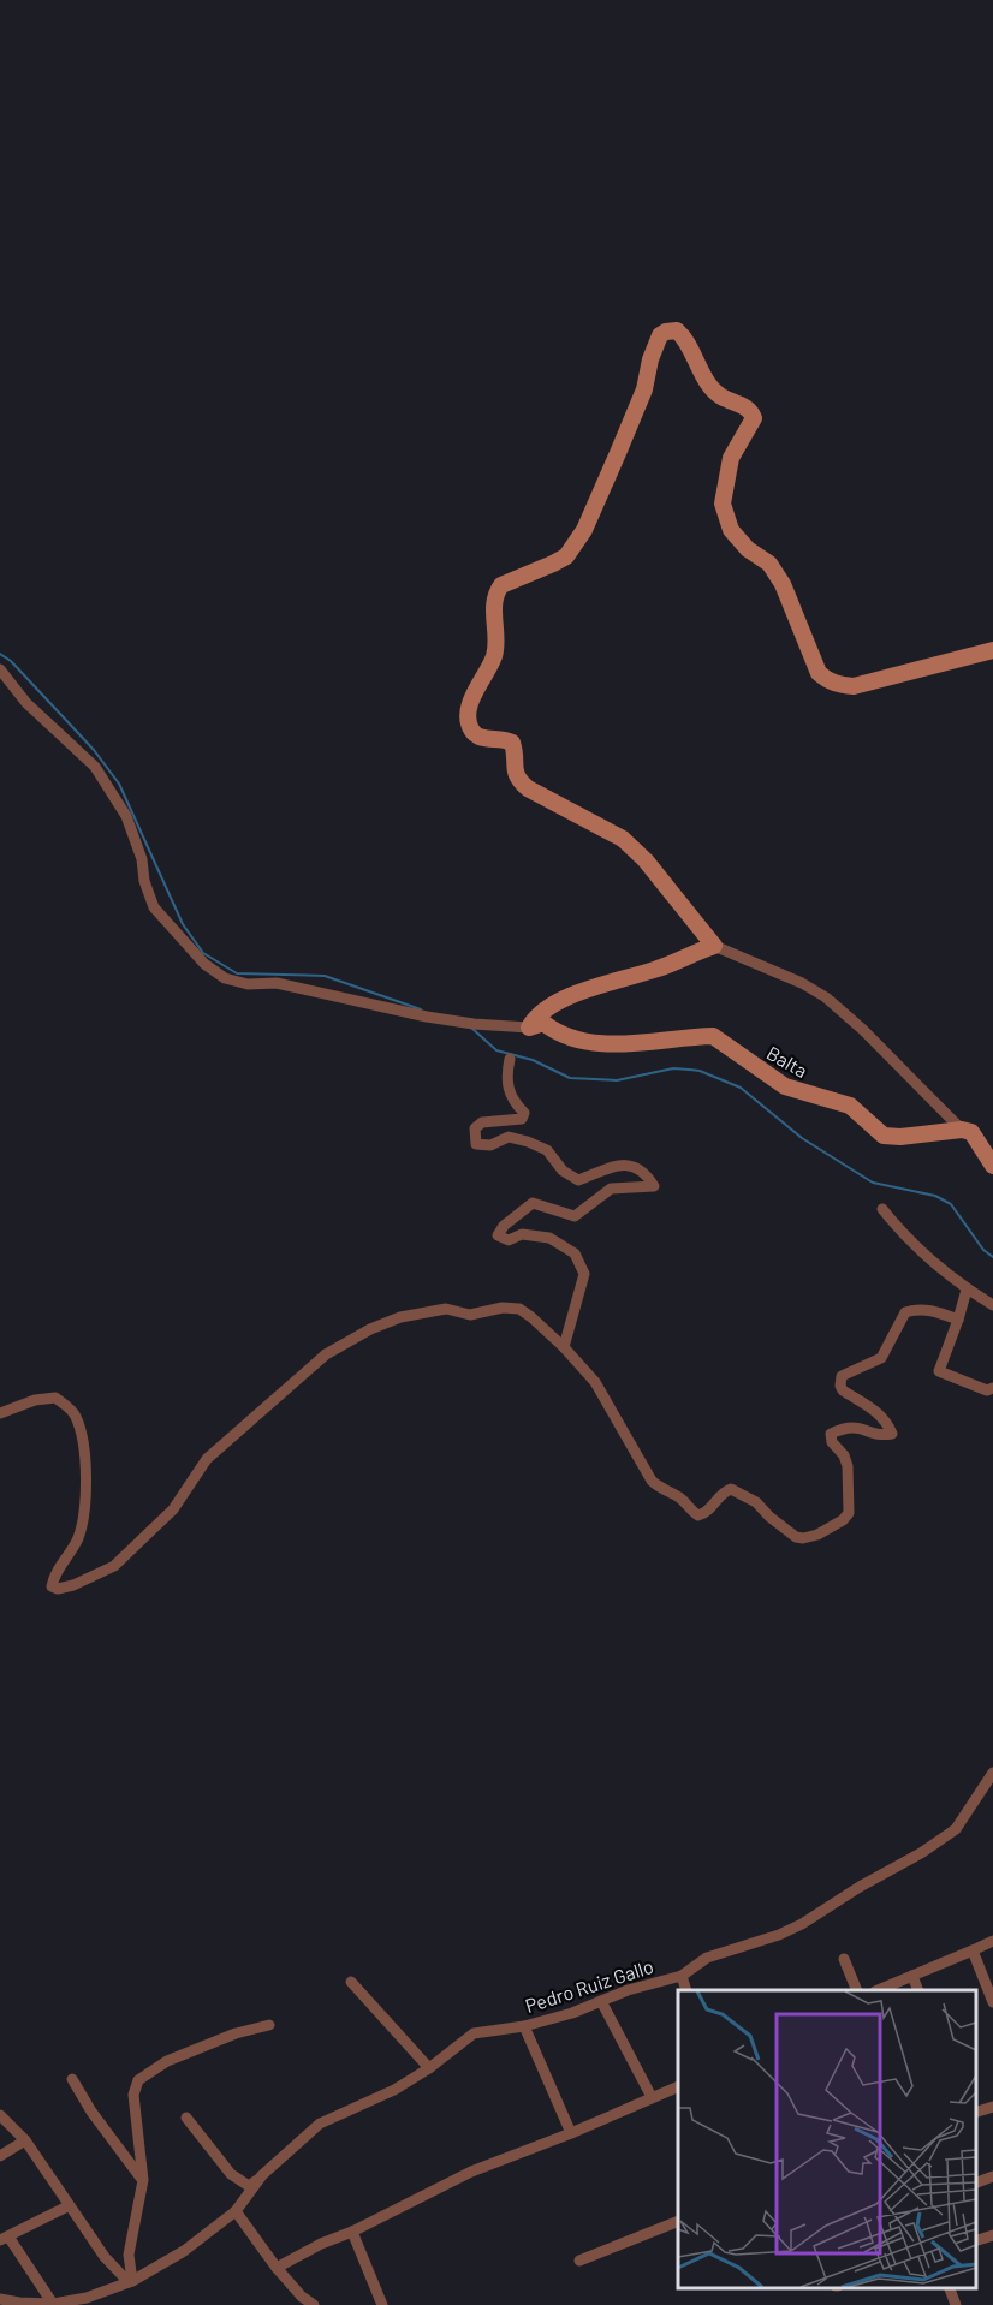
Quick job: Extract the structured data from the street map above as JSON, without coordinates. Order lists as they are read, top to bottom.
{
  "streets": {
    "street": ["Balta", "Pedro Ruiz Gallo"]
  }
}
